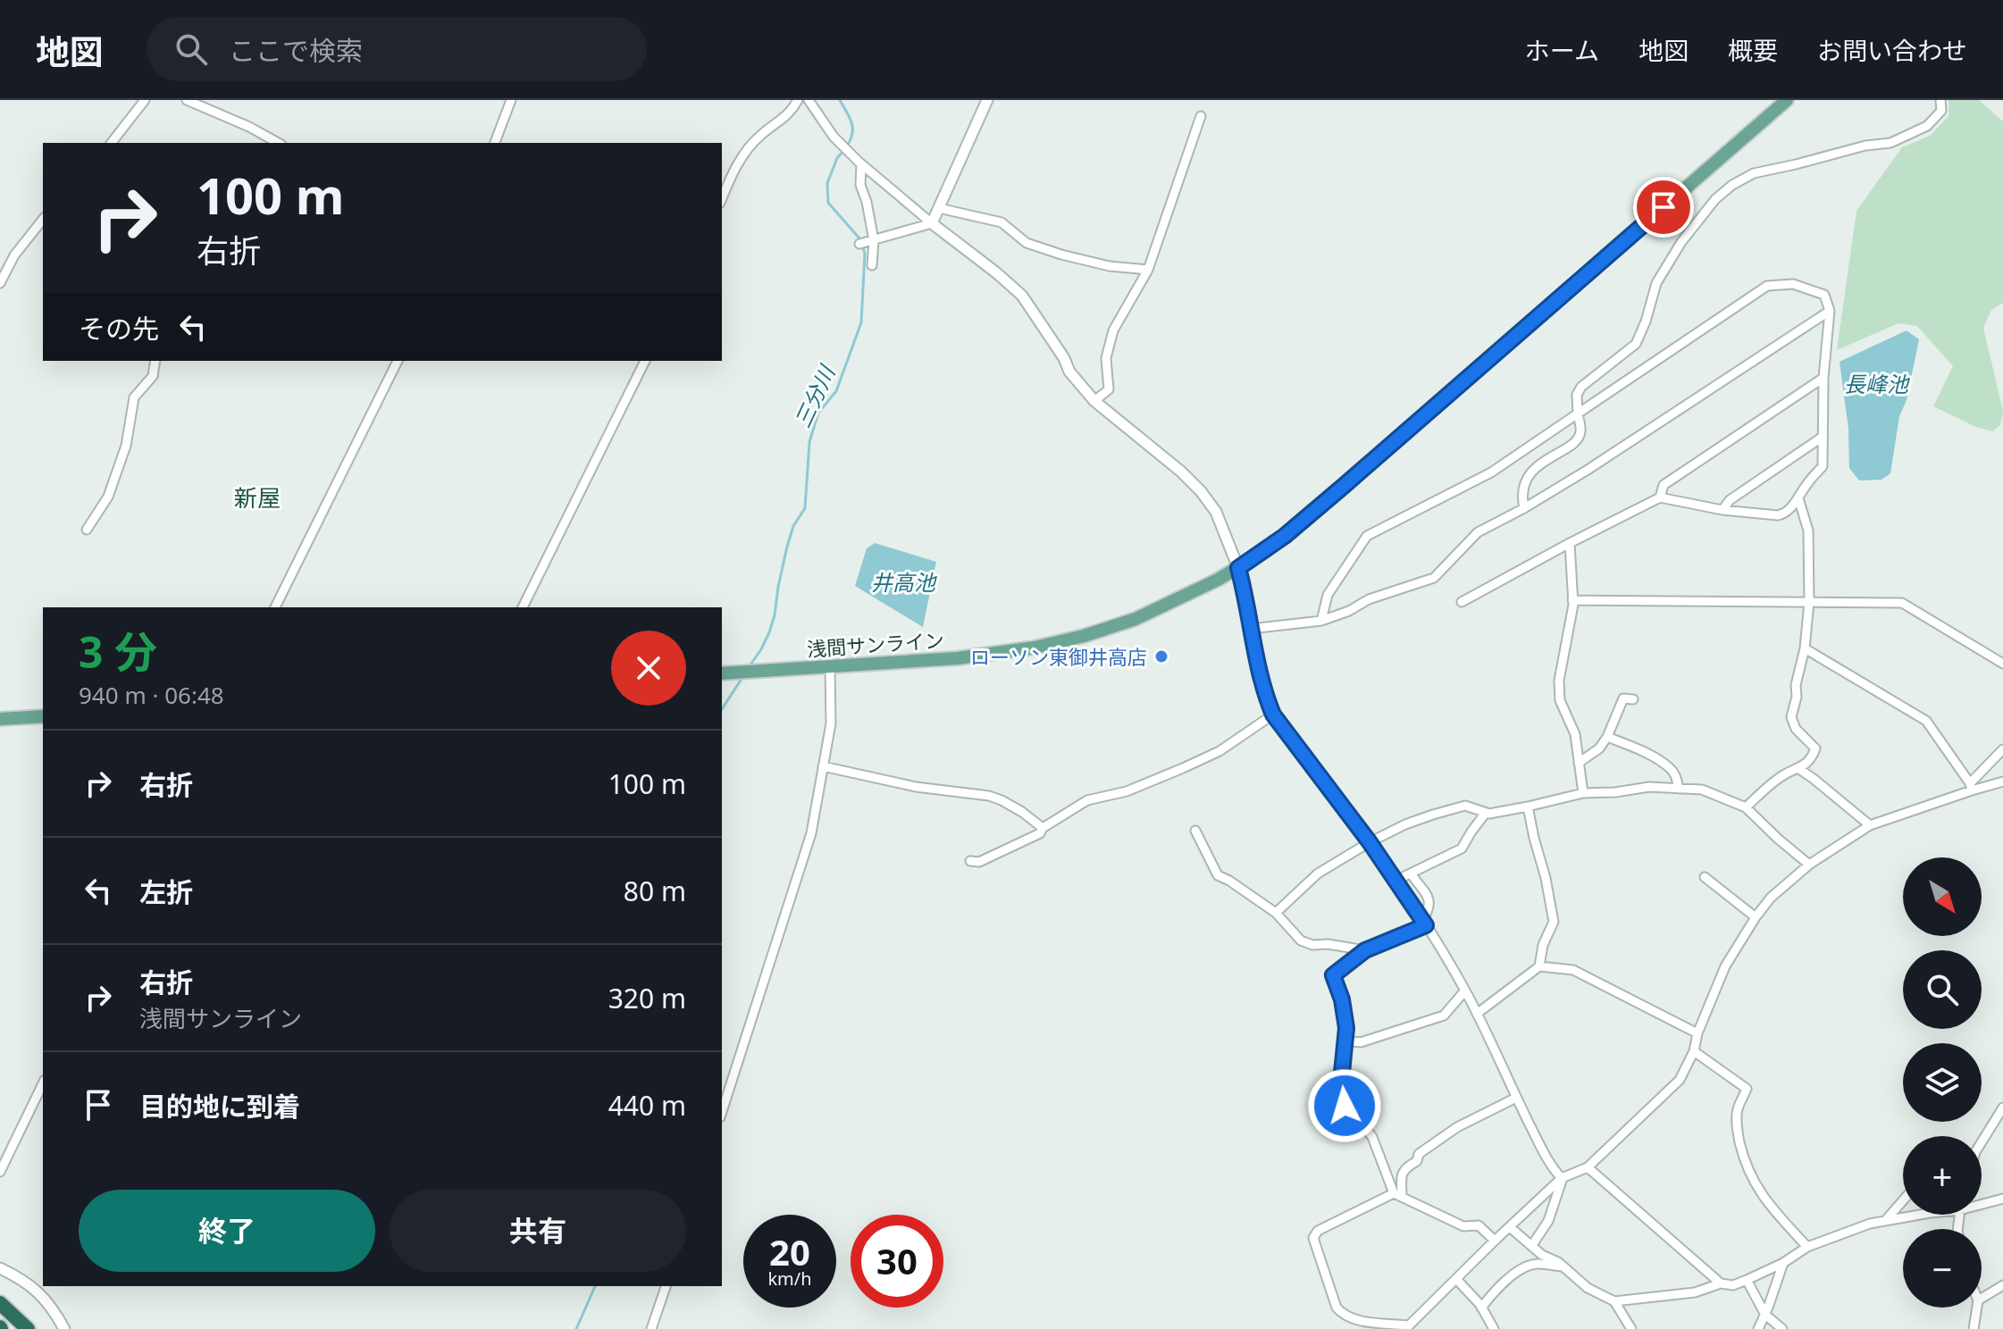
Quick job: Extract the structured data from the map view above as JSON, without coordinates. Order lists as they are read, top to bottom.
{
  "streets": {
    "main road": ["浅間サンライン"]
  },
  "districts": ["新屋"],
  "water": ["長峰池", "三分川", "井高池"],
  "places": ["ローソン東御井高店"],
  "north": "bottom right",
  "page": {
    "header": "地図",
    "search": "ここで検索",
    "nav": [
      "ホーム",
      "地図",
      "概要",
      "お問い合わせ"
    ],
    "turn": ["100 m", "右折"],
    "then": "その先",
    "heading": ["3 分", "940 m · 06:48"],
    "list": [
      {
        "name": "右折",
        "value": "100 m"
      },
      {
        "name": "左折",
        "value": "80 m"
      },
      {
        "name": "右折",
        "note": "浅間サンライン",
        "value": "320 m"
      },
      {
        "name": "目的地に到着",
        "value": "440 m"
      }
    ],
    "map_buttons": ["+", "−"],
    "buttons": ["終了", "共有"],
    "speed": "20 km/h",
    "limit": "30"
  }
}
